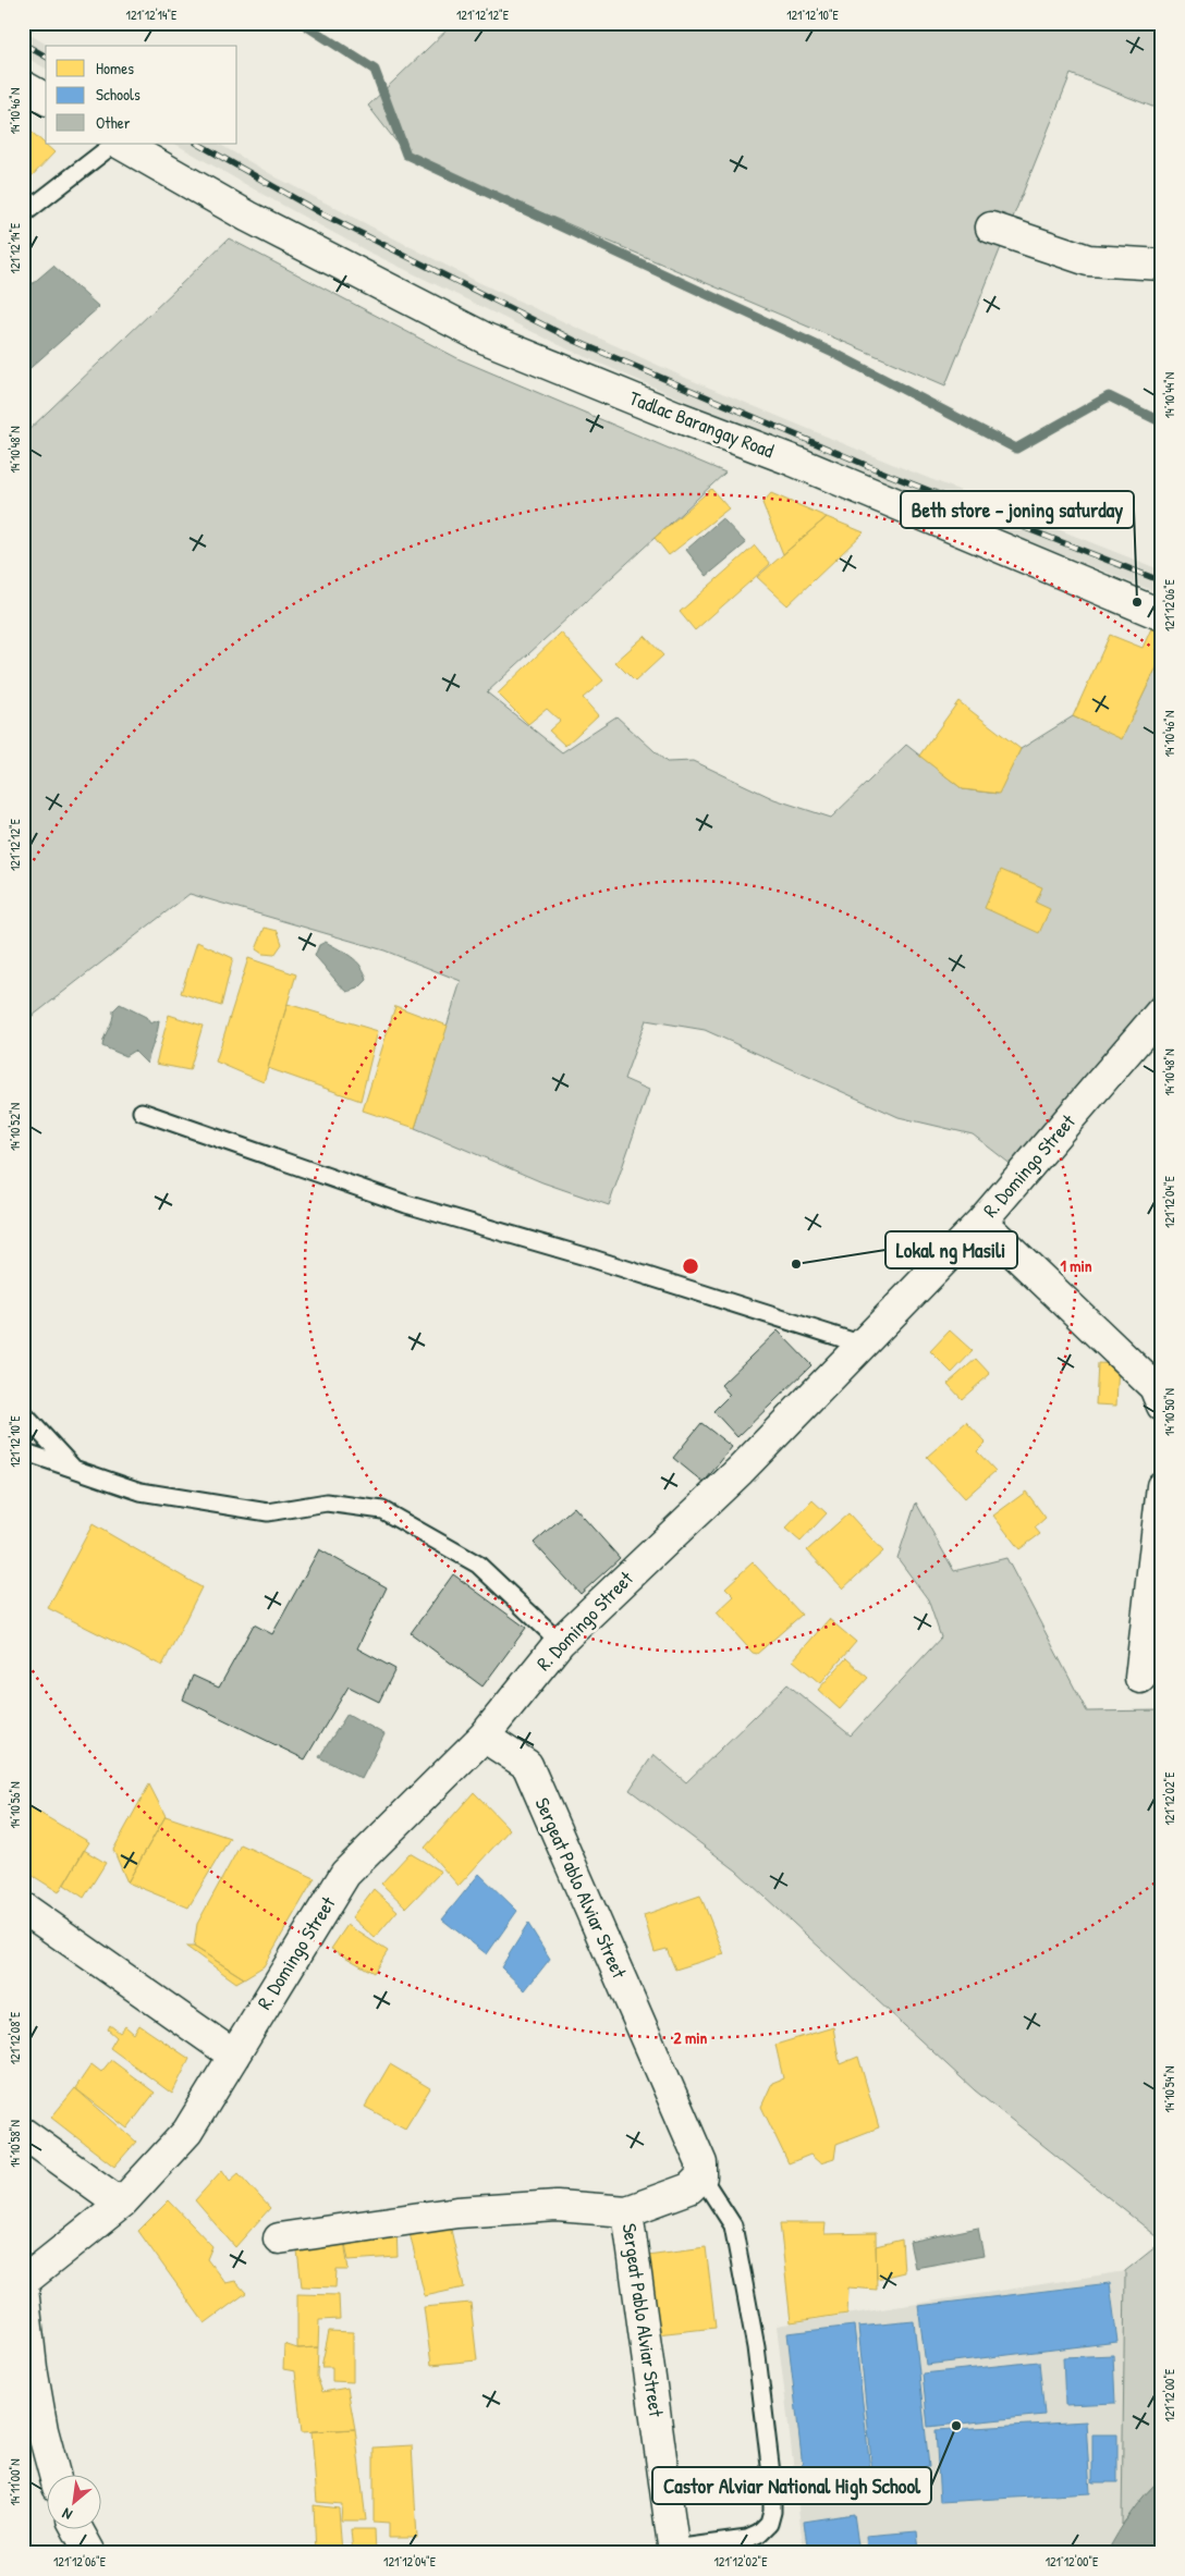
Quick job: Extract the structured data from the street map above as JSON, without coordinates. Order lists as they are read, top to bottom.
{
  "streets": {
    "street": ["Tadlac Barangay Road", "R. Domingo Street", "Sergeat Pablo Alviar Street"]
  },
  "crossings": [
    ["R. Domingo Street", "Sergeat Pablo Alviar Street"]
  ],
  "places": ["Beth store - joning saturday", "Lokal ng Masili", "Castor Alviar National High School"],
  "legend": ["Homes", "Schools", "Other"],
  "north": "bottom left",
  "coordinates": [
    "121°12'14\"E",
    "121°12'12\"E",
    "121°12'10\"E",
    "14°10'46\"N",
    "14°10'44\"N",
    "14°10'48\"N",
    "121°12'06\"E",
    "14°10'52\"N",
    "121°12'04\"E",
    "14°10'50\"N",
    "121°12'02\"E",
    "14°10'56\"N",
    "121°12'08\"E",
    "14°10'54\"N",
    "14°10'58\"N",
    "121°12'00\"E",
    "14°11'00\"N"
  ],
  "rings": ["1 min", "2 min"]
}
